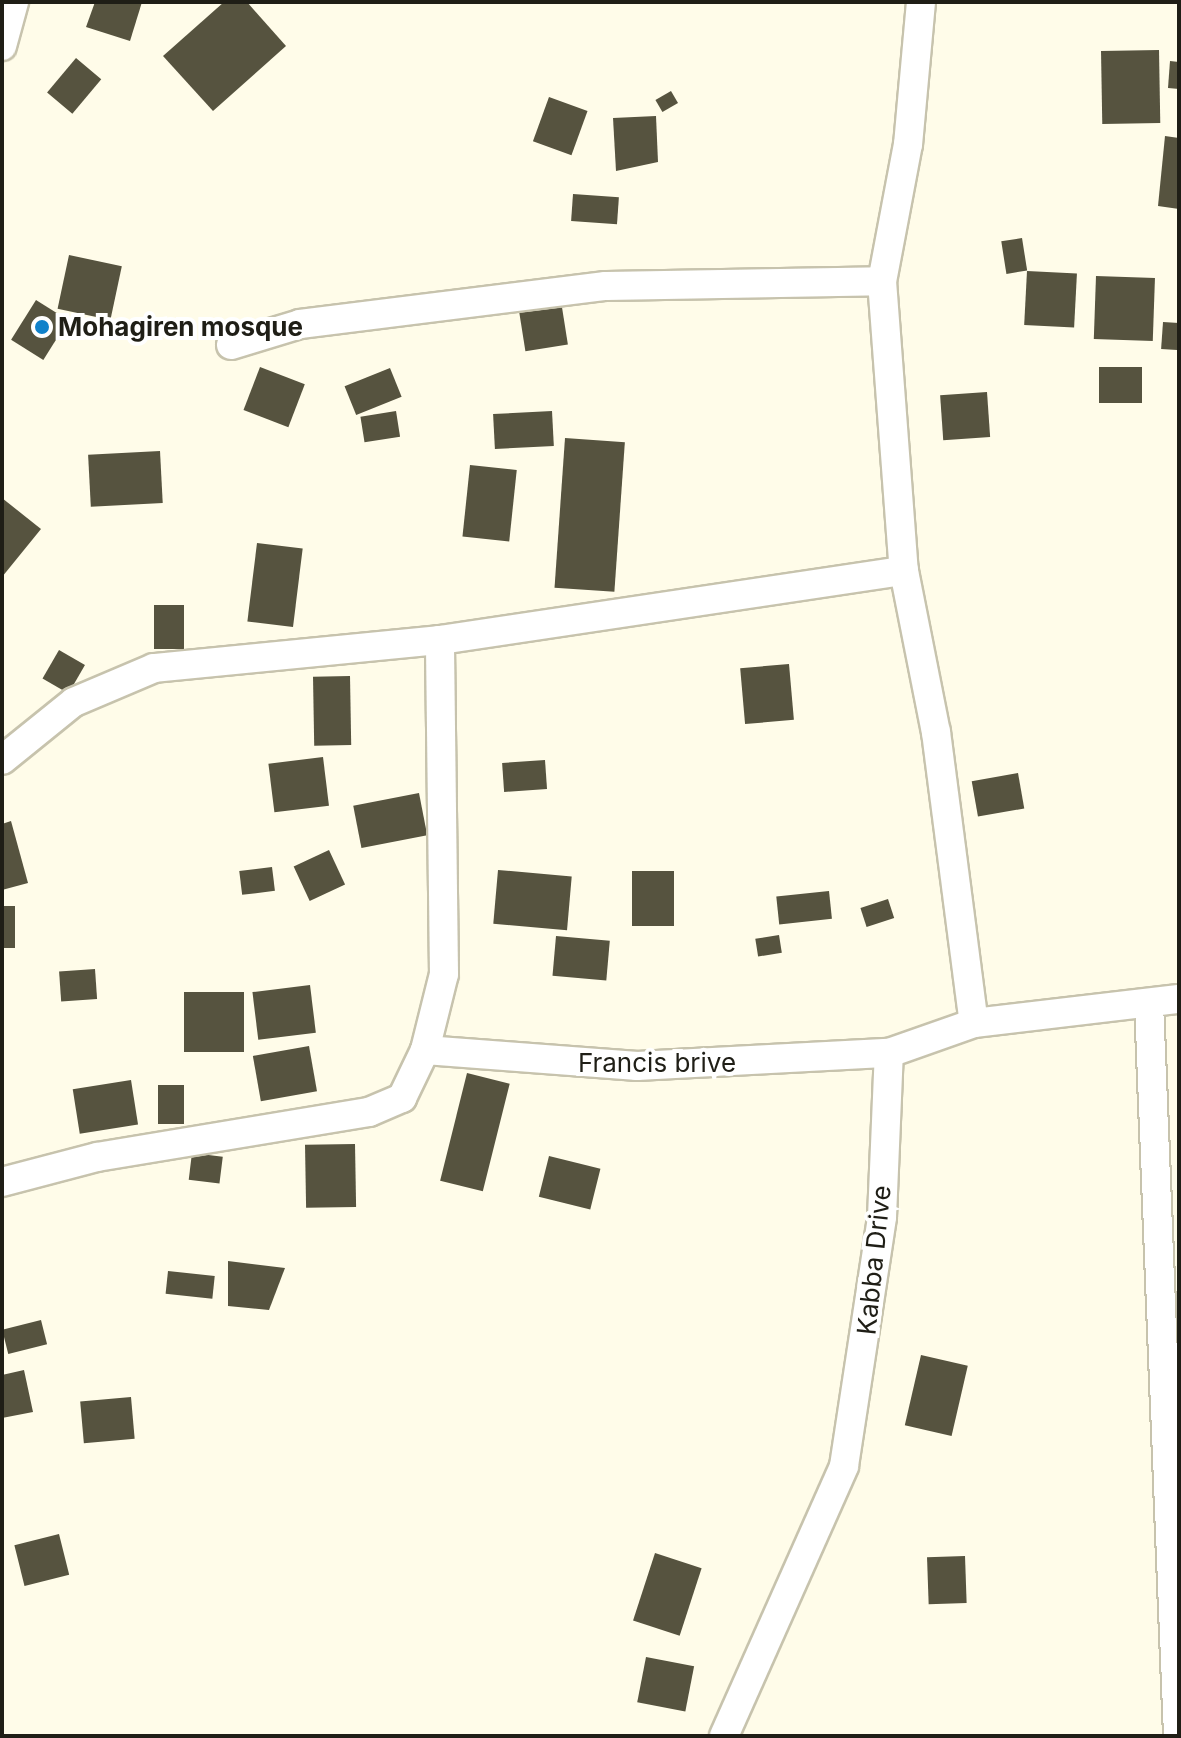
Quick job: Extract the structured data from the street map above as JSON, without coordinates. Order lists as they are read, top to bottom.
{
  "streets": {
    "street": ["Francis brive", "Kabba Drive"]
  },
  "crossings": [
    ["Francis brive", "Kabba Drive"]
  ],
  "places": ["Mohagiren mosque"]
}
